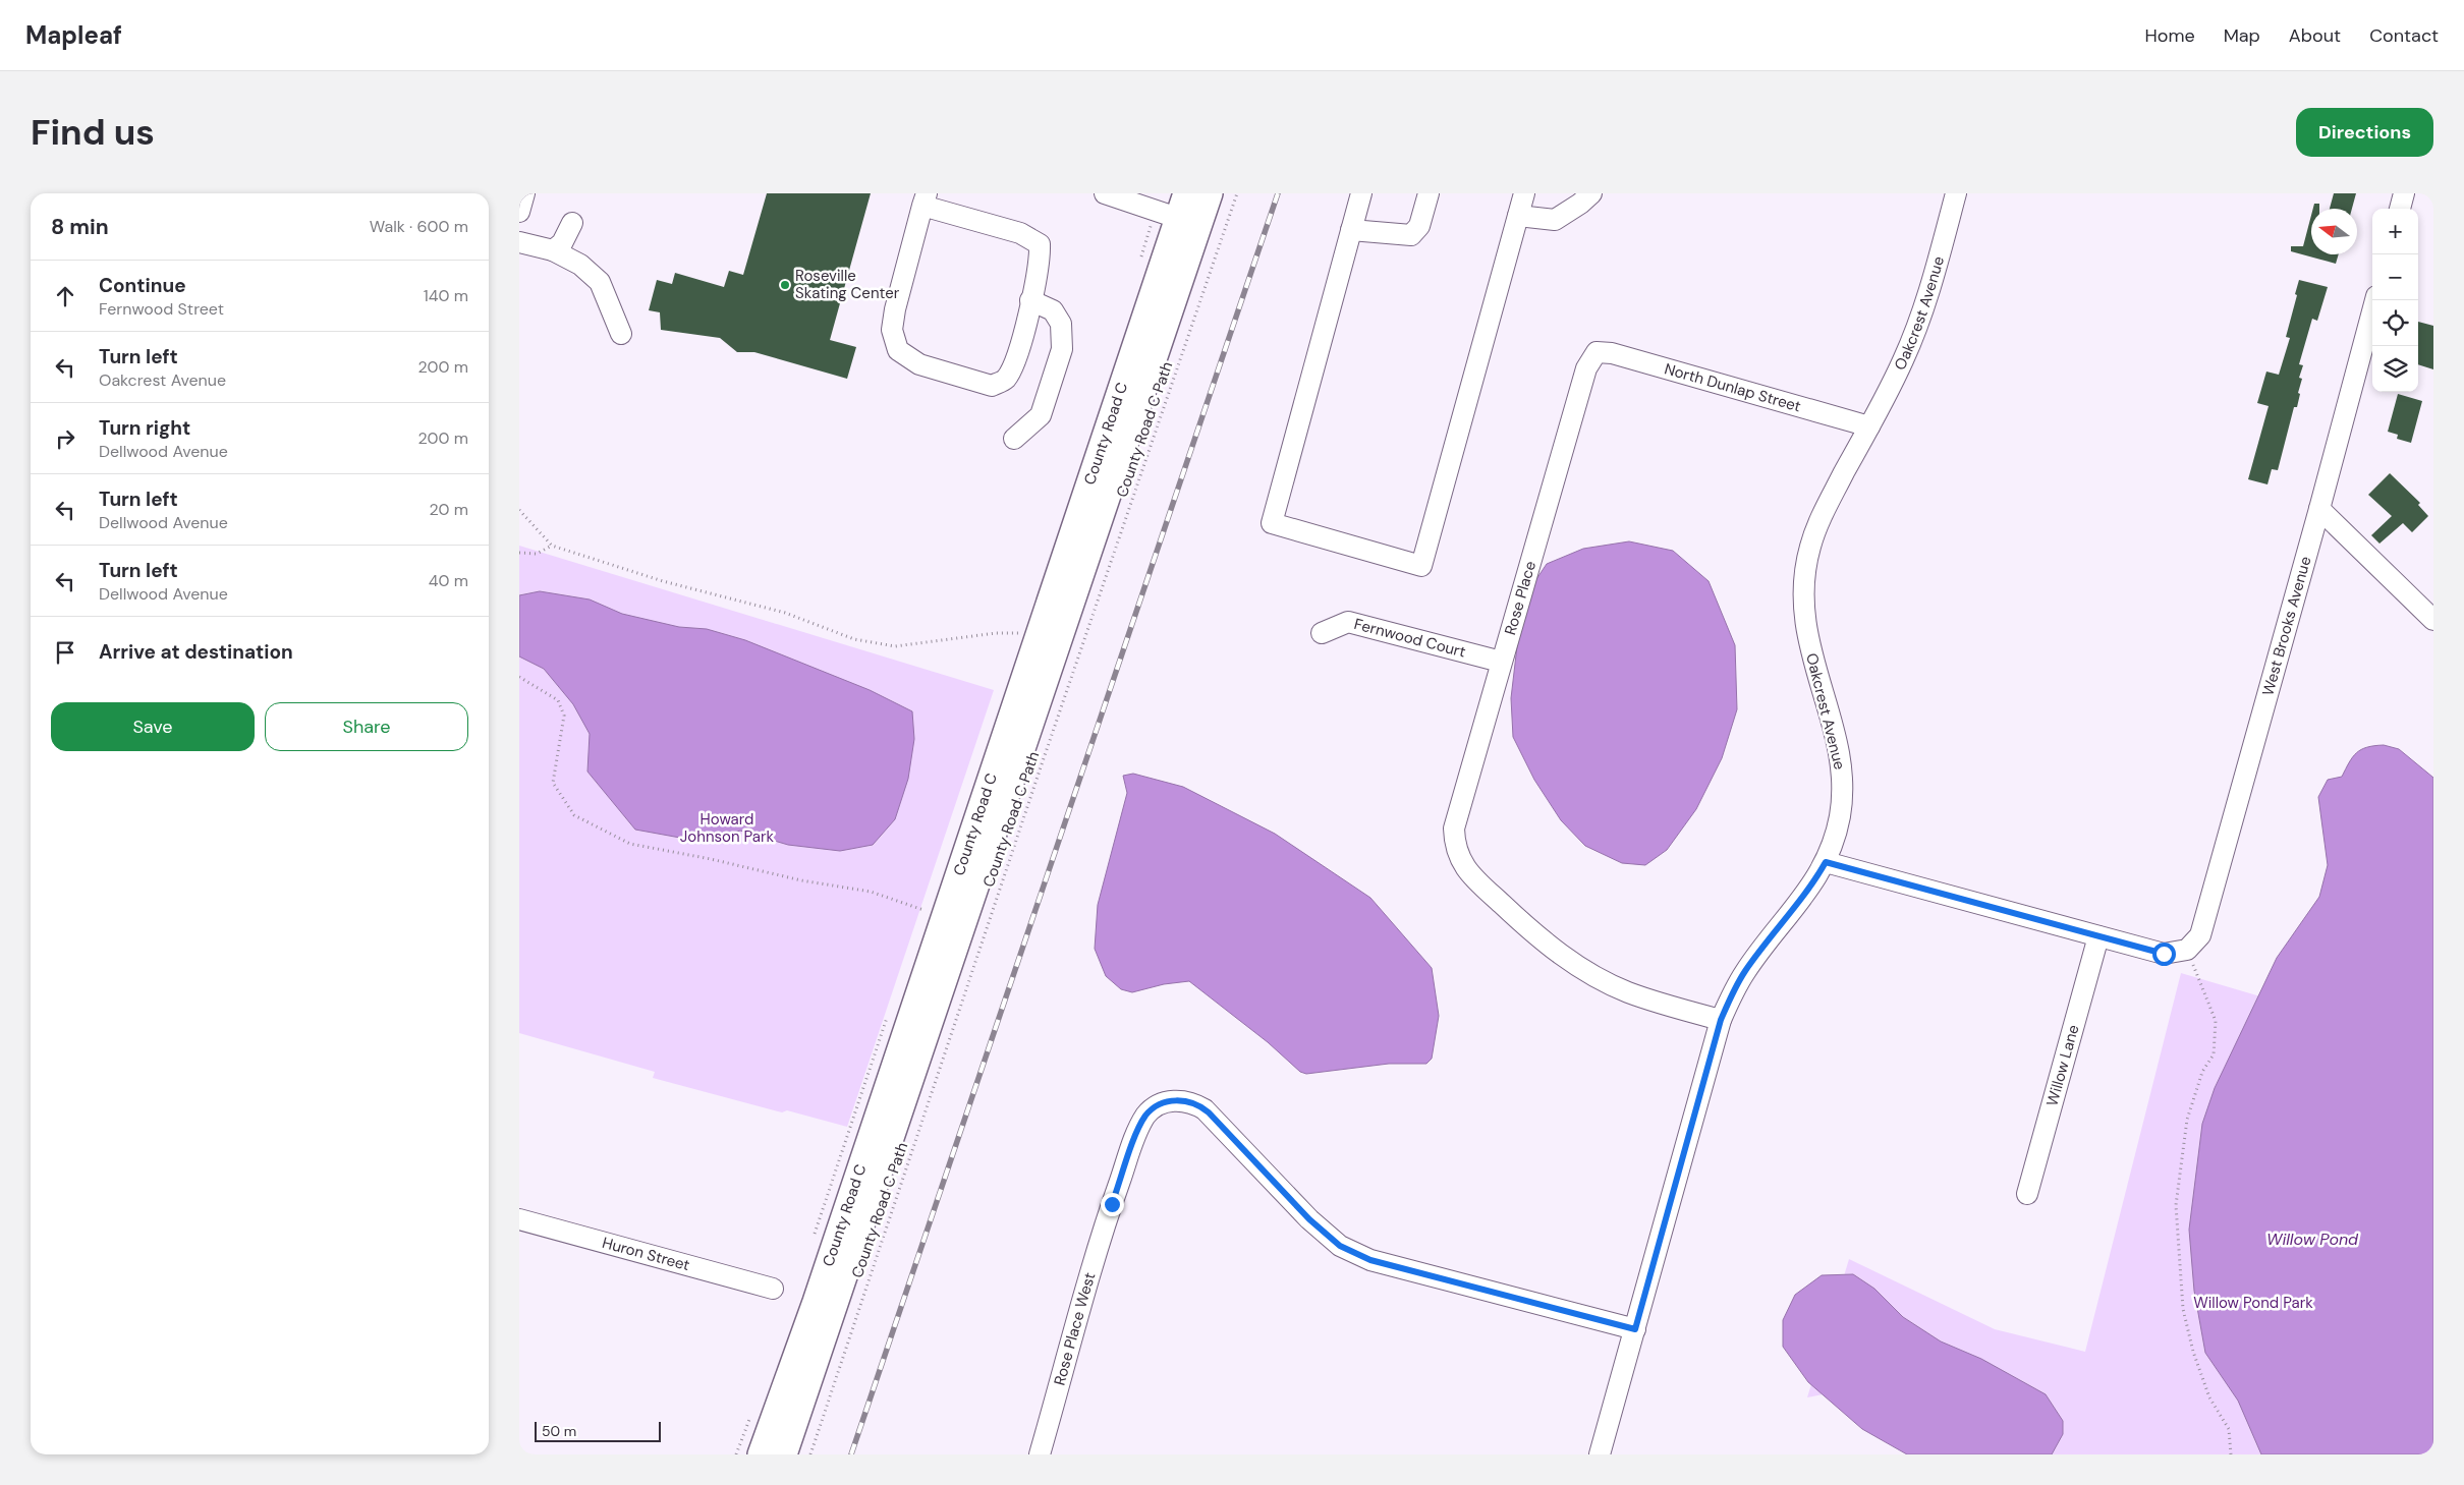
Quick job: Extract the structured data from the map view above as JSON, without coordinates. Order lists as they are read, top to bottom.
{
  "streets": {
    "main road": ["County Road C"],
    "street": [
      "Oakcrest Avenue",
      "North Dunlap Street",
      "Rose Place",
      "West Brooks Avenue",
      "Fernwood Court",
      "Willow Lane",
      "Huron Street",
      "Rose Place West"
    ],
    "path": ["County Road C Path"]
  },
  "crossings": [
    ["Oakcrest Avenue", "North Dunlap Street"],
    ["Oakcrest Avenue", "Rose Place"],
    ["Oakcrest Avenue", "Rose Place West"],
    ["North Dunlap Street", "Rose Place"],
    ["Rose Place", "Fernwood Court"]
  ],
  "water": ["Willow Pond"],
  "parks": ["Howard Johnson Park", "Willow Pond Park"],
  "places": ["Roseville Skating Center"],
  "scale_bar": "50 m",
  "north": "left",
  "page": {
    "header": "Mapleaf",
    "nav": [
      "Home",
      "Map",
      "About",
      "Contact"
    ],
    "buttons": [
      "Directions",
      ["Save", "Share"]
    ],
    "title": "Find us",
    "heading": ["8 min", "Walk · 600 m"],
    "map_buttons": ["+", "−"],
    "list": [
      ["Continue", "Fernwood Street", "140 m"],
      ["Turn left", "Oakcrest Avenue", "200 m"],
      ["Turn right", "Dellwood Avenue", "200 m"],
      ["Turn left", "Dellwood Avenue", "20 m"],
      ["Turn left", "Dellwood Avenue", "40 m"],
      "Arrive at destination"
    ],
    "scale": "50 m"
  }
}
